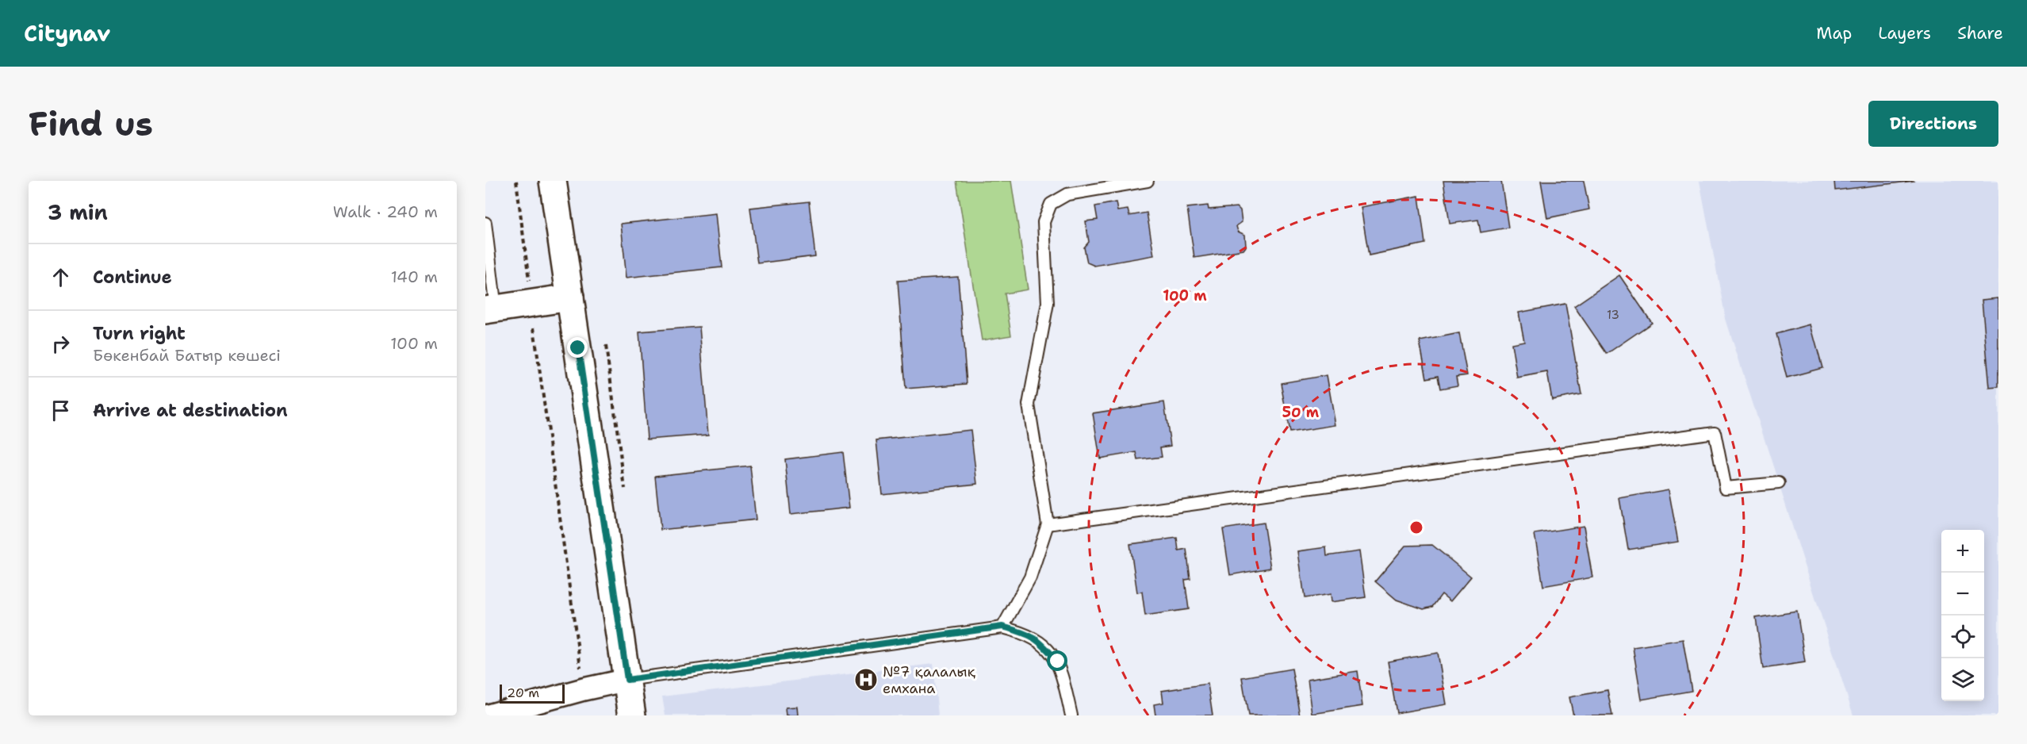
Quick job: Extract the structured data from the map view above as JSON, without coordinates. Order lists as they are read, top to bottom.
{
  "places": {
    "hospital": ["№7 қалалық емхана"]
  },
  "house_numbers": ["13"],
  "scale_bar": "20 m",
  "page": {
    "header": "Citynav",
    "nav": ["Map", "Layers", "Share"],
    "buttons": "Directions",
    "title": "Find us",
    "heading": ["3 min", "Walk · 240 m"],
    "list": [
      ["Continue", "140 m"],
      ["Turn right", "Бөкенбай Батыр көшесі", "100 m"],
      "Arrive at destination"
    ],
    "map_buttons": ["+", "−"],
    "scale": "20 m"
  },
  "rings": ["100 m", "50 m"]
}
